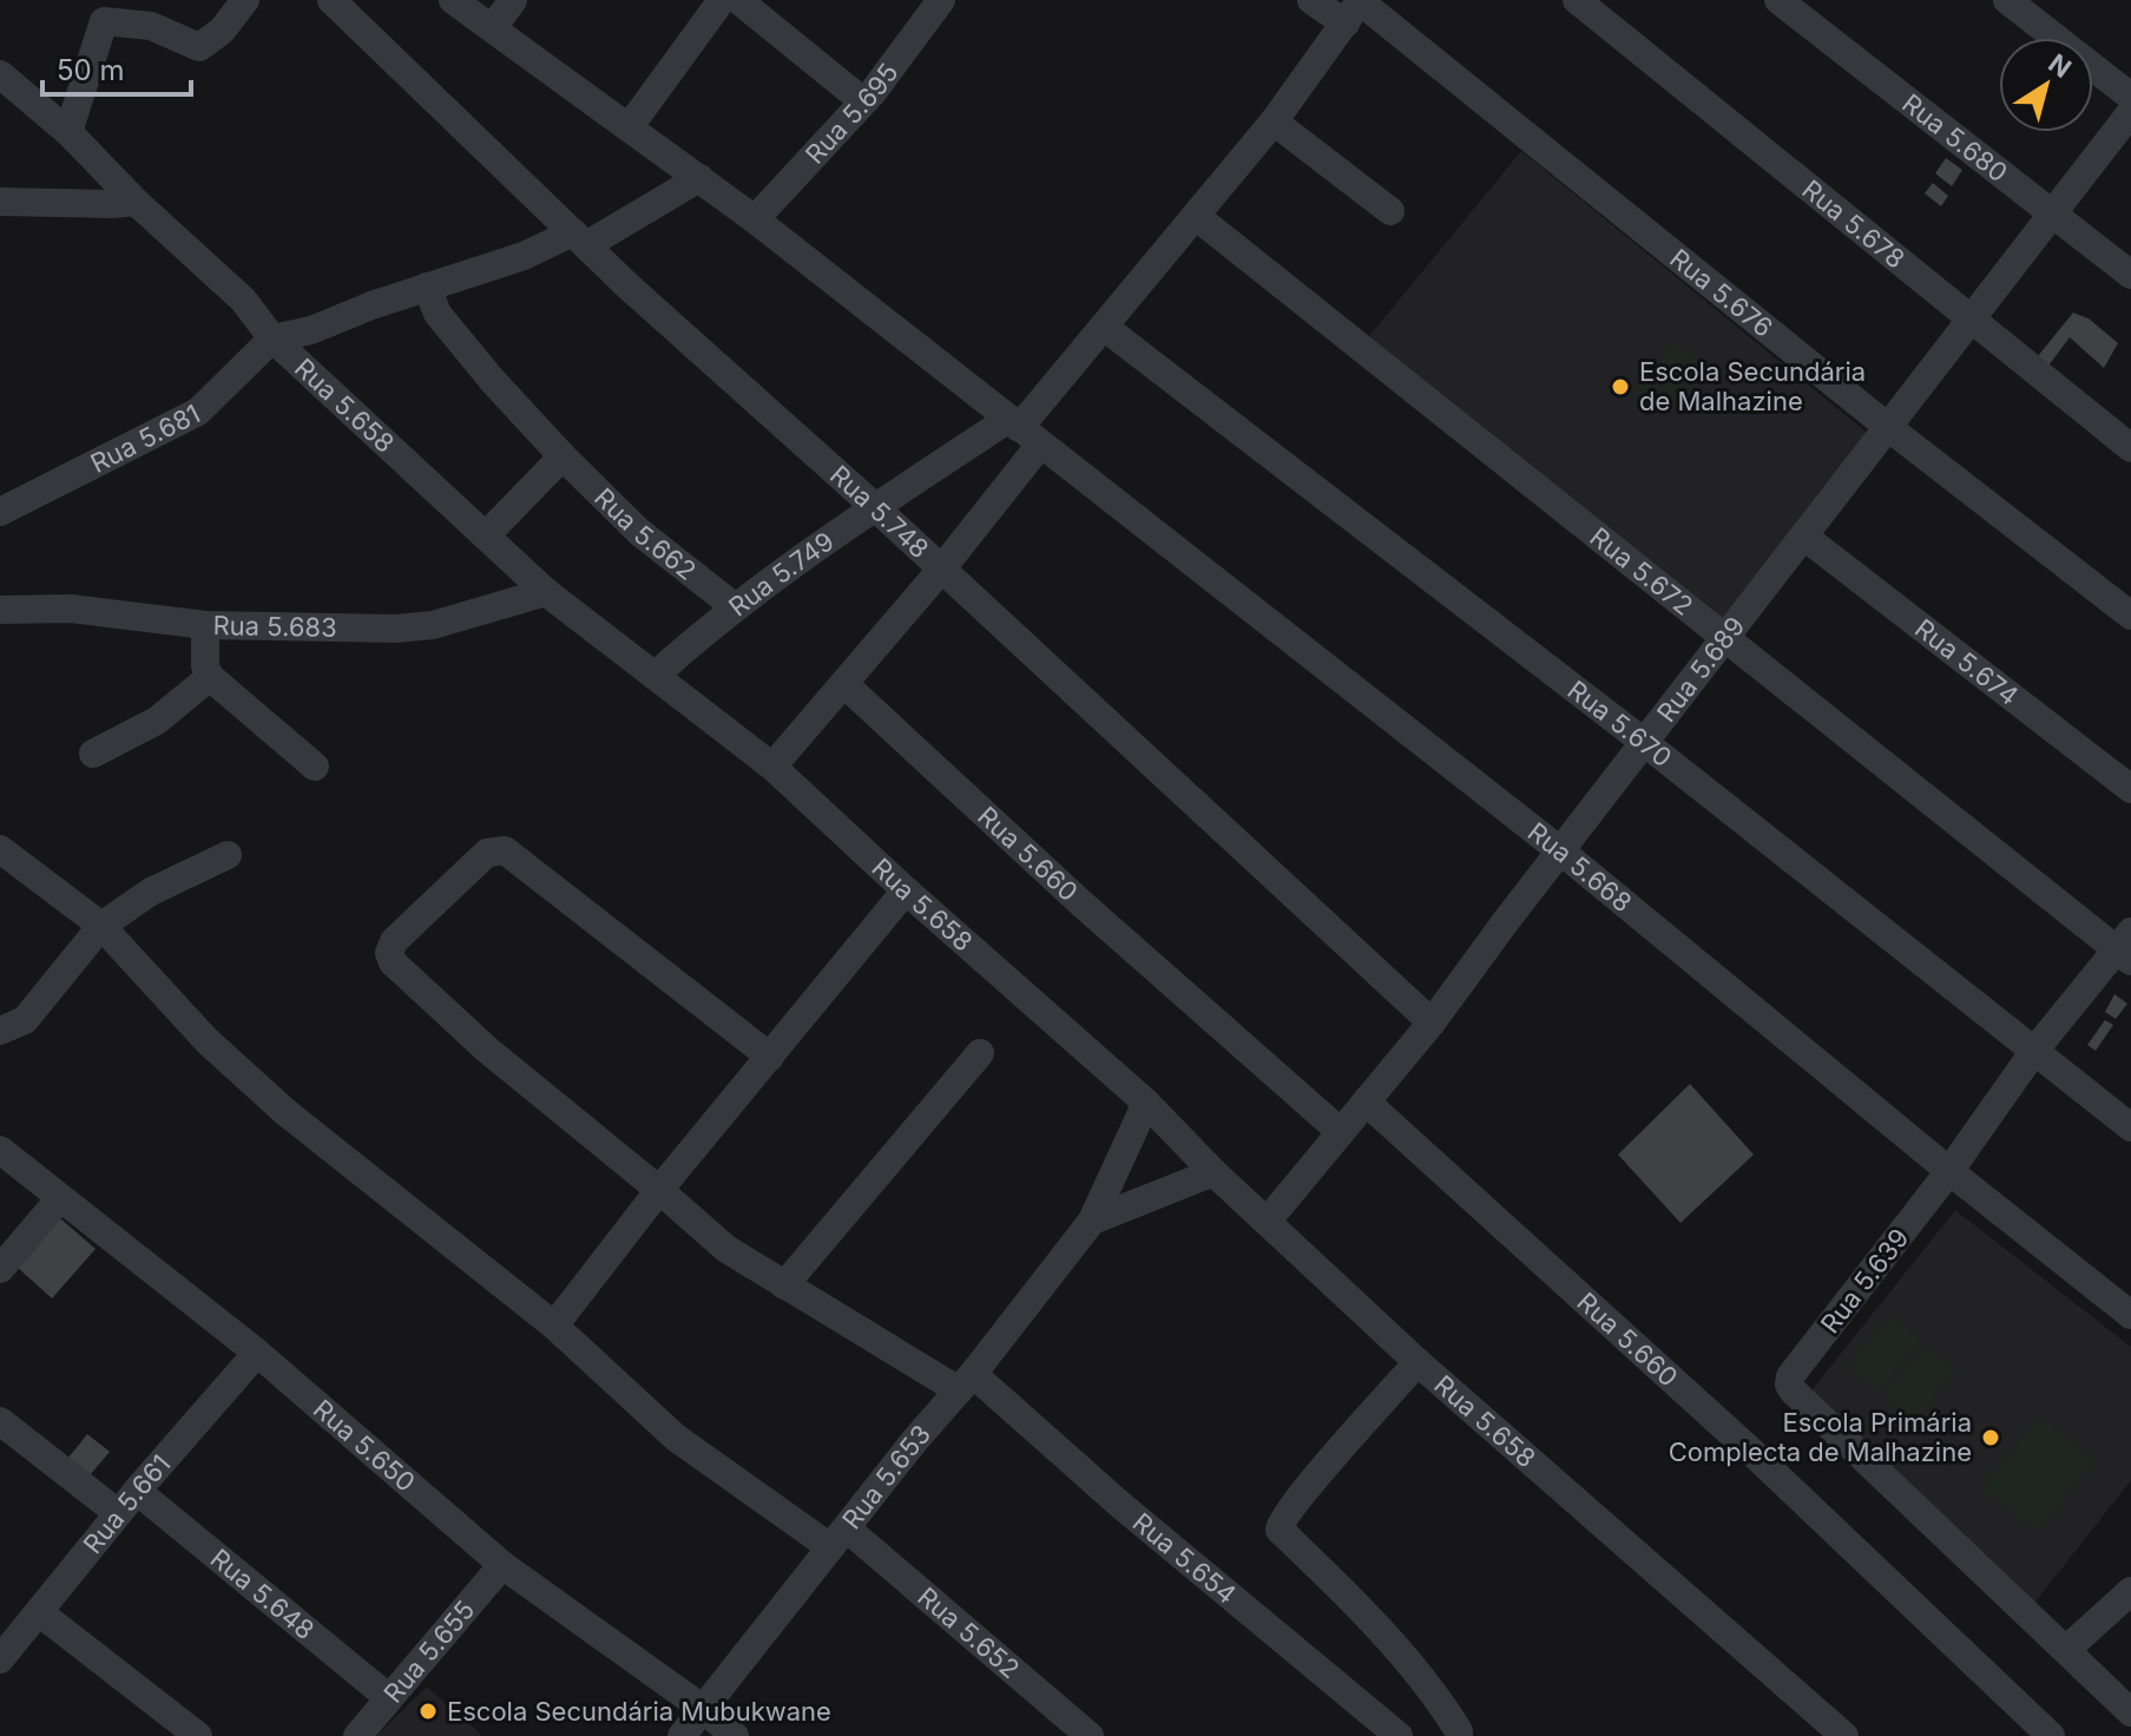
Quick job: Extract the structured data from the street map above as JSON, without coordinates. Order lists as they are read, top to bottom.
{
  "streets": {
    "street": [
      "Rua 5.695",
      "Rua 5.680",
      "Rua 5.678",
      "Rua 5.676",
      "Rua 5.658",
      "Rua 5.681",
      "Rua 5.748",
      "Rua 5.662",
      "Rua 5.672",
      "Rua 5.749",
      "Rua 5.683",
      "Rua 5.674",
      "Rua 5.689",
      "Rua 5.670",
      "Rua 5.660",
      "Rua 5.668",
      "Rua 5.639",
      "Rua 5.650",
      "Rua 5.653",
      "Rua 5.661",
      "Rua 5.654",
      "Rua 5.648",
      "Rua 5.652",
      "Rua 5.655"
    ]
  },
  "crossings": [
    ["Rua 5.680", "Rua 5.689"],
    ["Rua 5.678", "Rua 5.689"],
    ["Rua 5.676", "Rua 5.689"],
    ["Rua 5.658", "Rua 5.681"],
    ["Rua 5.658", "Rua 5.749"],
    ["Rua 5.658", "Rua 5.683"],
    ["Rua 5.658", "Rua 5.689"],
    ["Rua 5.658", "Rua 5.653"],
    ["Rua 5.748", "Rua 5.749"],
    ["Rua 5.748", "Rua 5.689"],
    ["Rua 5.662", "Rua 5.749"],
    ["Rua 5.672", "Rua 5.689"],
    ["Rua 5.749", "Rua 5.668"],
    ["Rua 5.674", "Rua 5.689"],
    ["Rua 5.689", "Rua 5.670"],
    ["Rua 5.689", "Rua 5.660"],
    ["Rua 5.689", "Rua 5.668"],
    ["Rua 5.668", "Rua 5.639"],
    ["Rua 5.650", "Rua 5.653"],
    ["Rua 5.650", "Rua 5.661"],
    ["Rua 5.650", "Rua 5.655"],
    ["Rua 5.653", "Rua 5.654"],
    ["Rua 5.653", "Rua 5.652"],
    ["Rua 5.661", "Rua 5.648"],
    ["Rua 5.648", "Rua 5.655"]
  ],
  "places": ["Escola Secundária de Malhazine", "Escola Primária Complecta de Malhazine", "Escola Secundária Mubukwane"],
  "scale_bar": "50 m",
  "north": "top right"
}
